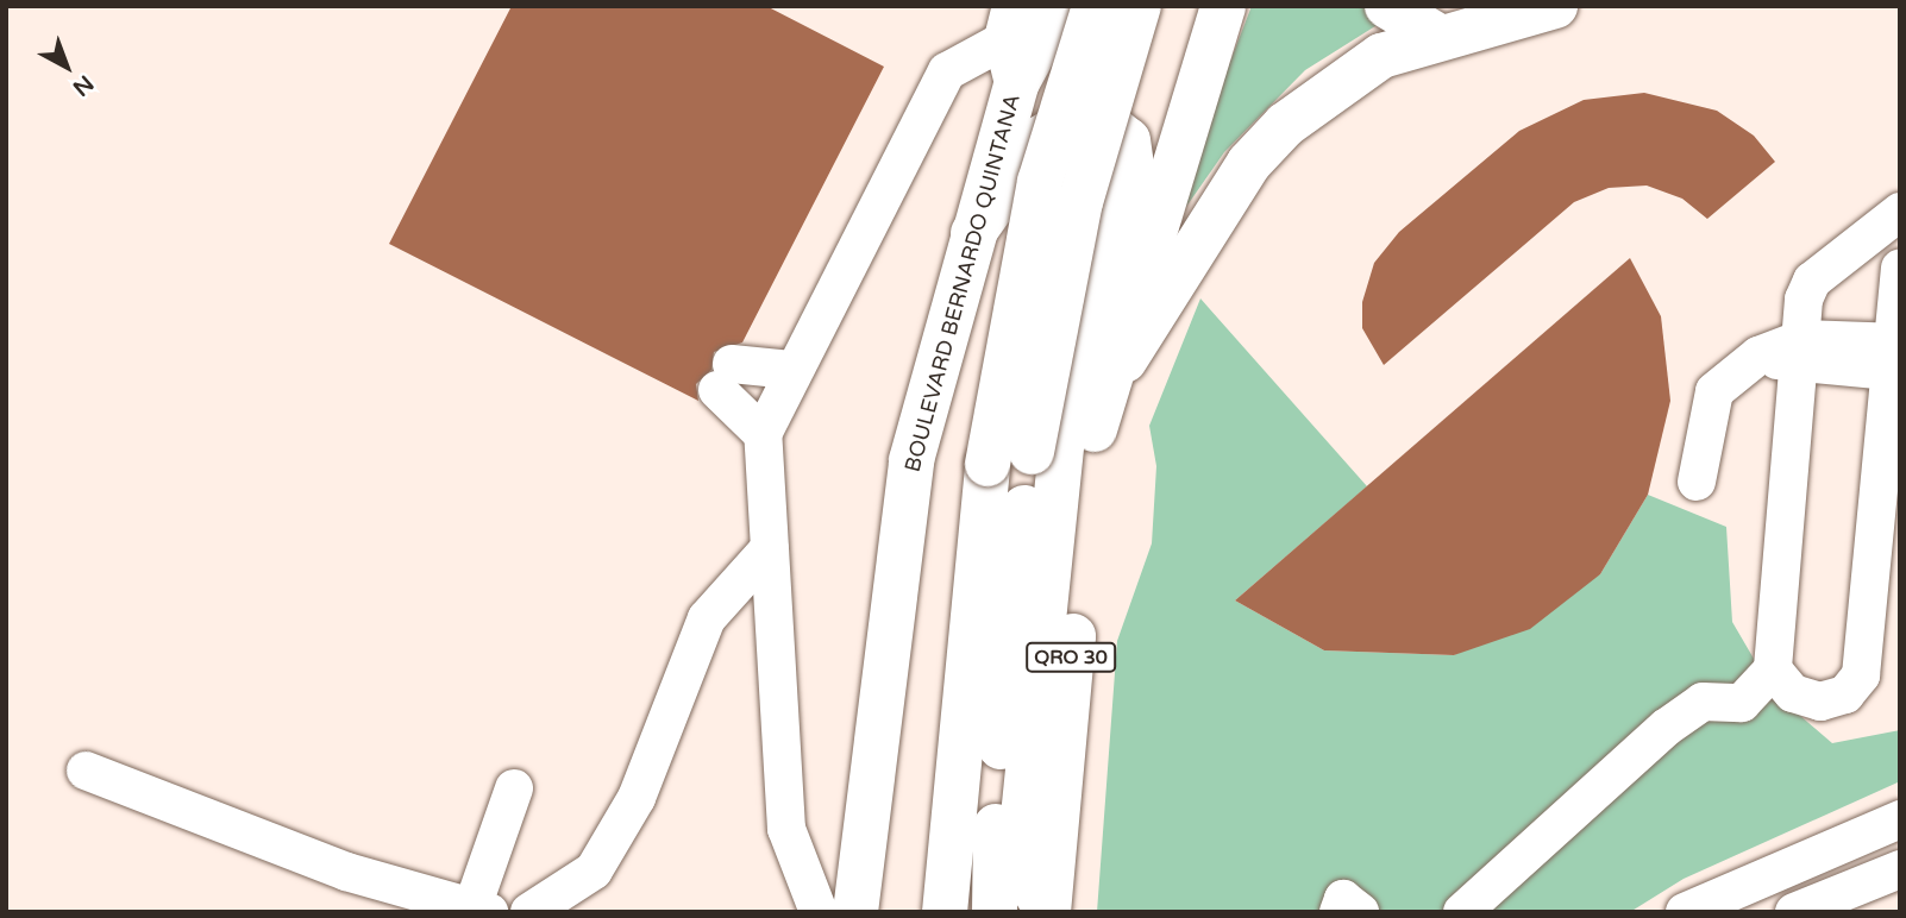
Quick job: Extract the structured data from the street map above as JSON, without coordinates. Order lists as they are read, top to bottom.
{
  "streets": {
    "main road": ["BOULEVARD BERNARDO QUINTANA", "QRO 30"]
  },
  "north": "bottom right"
}
